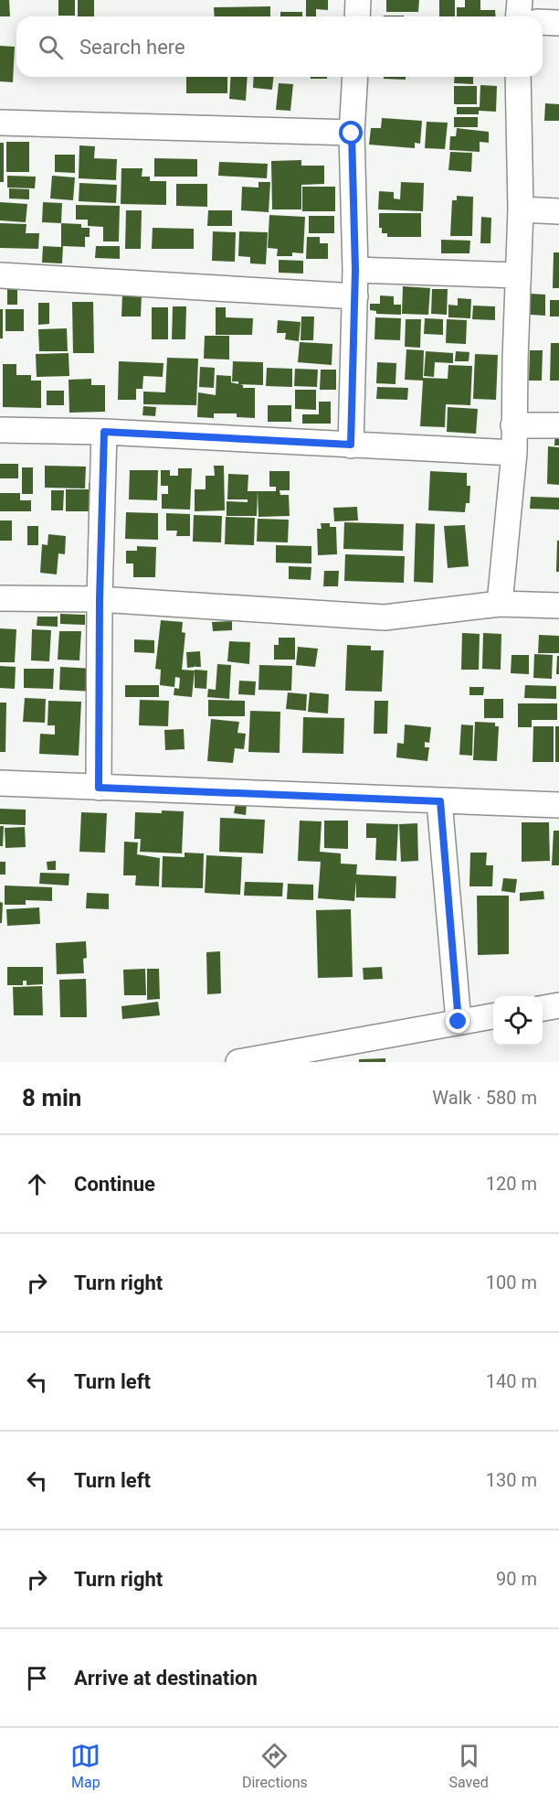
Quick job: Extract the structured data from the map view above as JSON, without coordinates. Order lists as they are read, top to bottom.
{
  "page": {
    "search": "Search here",
    "heading": ["8 min", "Walk · 580 m"],
    "list": [
      ["Continue", "120 m"],
      ["Turn right", "100 m"],
      ["Turn left", "140 m"],
      ["Turn left", "130 m"],
      ["Turn right", "90 m"],
      "Arrive at destination"
    ],
    "nav": ["Map", "Directions", "Saved"]
  }
}
